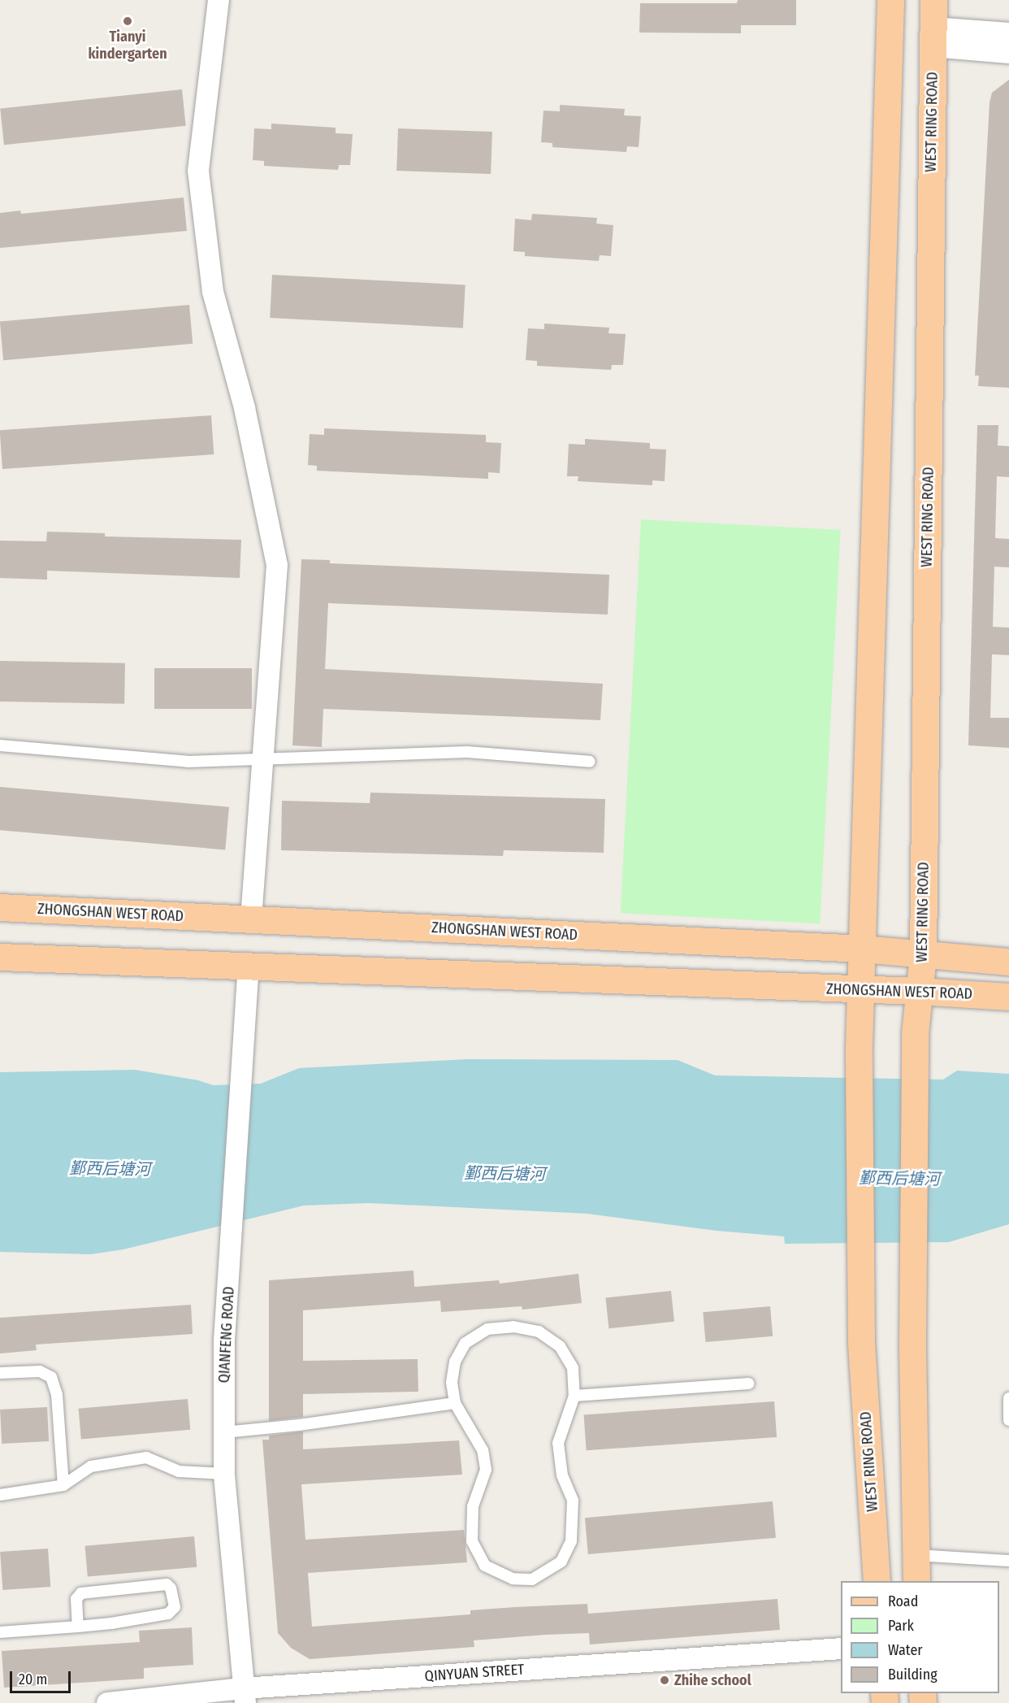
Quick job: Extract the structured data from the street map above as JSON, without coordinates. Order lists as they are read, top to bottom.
{
  "streets": {
    "main road": ["WEST RING ROAD", "ZHONGSHAN WEST ROAD"],
    "street": ["QIANFENG ROAD", "QINYUAN STREET"]
  },
  "crossings": [
    ["WEST RING ROAD", "ZHONGSHAN WEST ROAD"],
    ["ZHONGSHAN WEST ROAD", "QIANFENG ROAD"],
    ["QIANFENG ROAD", "QINYUAN STREET"]
  ],
  "water": ["鄞西后塘河"],
  "places": ["Tianyi kindergarten", "Zhihe school"],
  "legend": [
    "Road",
    "Park",
    "Water",
    "Building"
  ],
  "scale_bar": "20 m"
}
